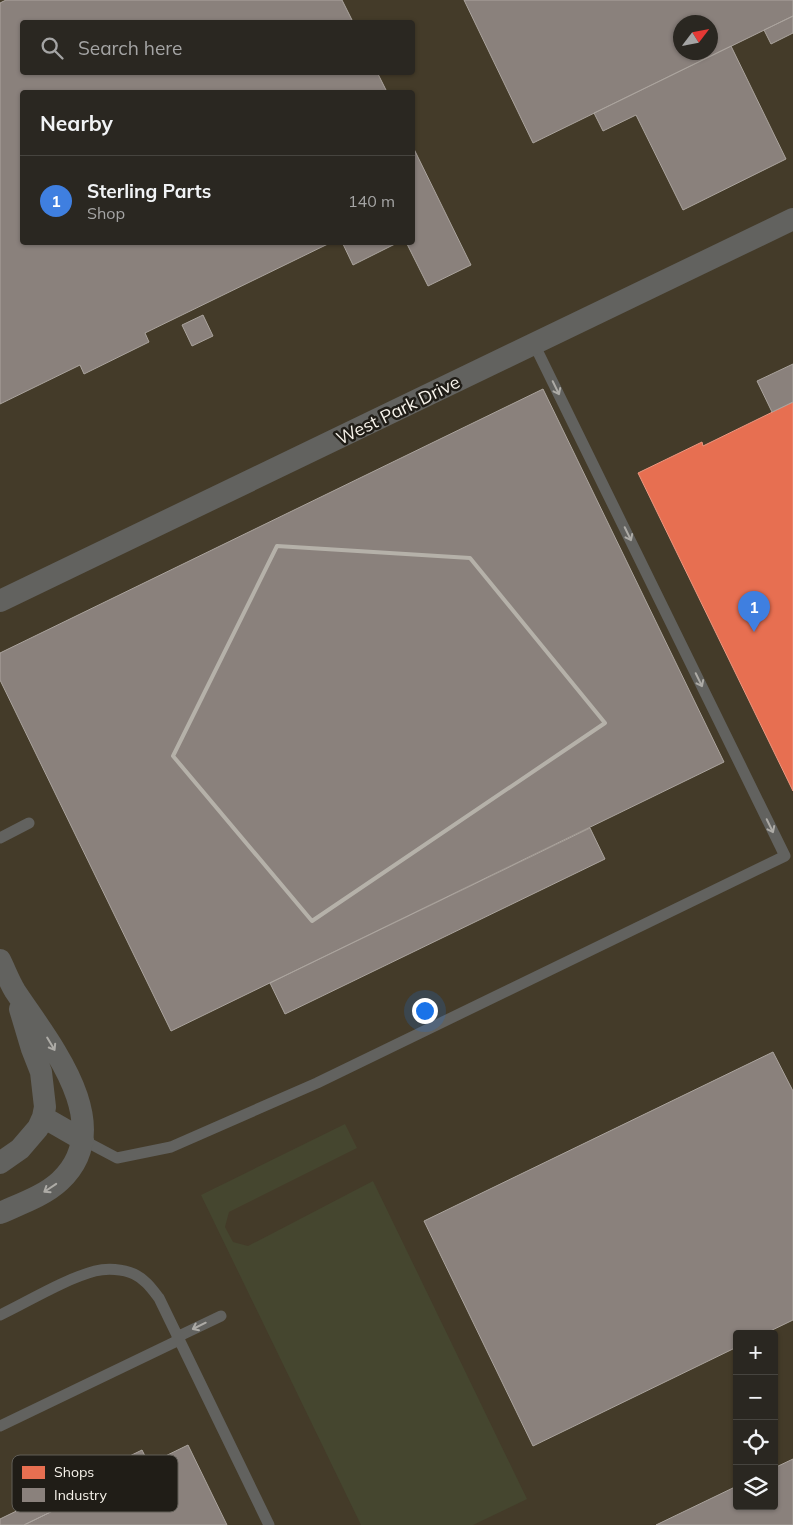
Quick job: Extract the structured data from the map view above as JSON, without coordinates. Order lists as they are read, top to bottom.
{
  "streets": {
    "street": ["West Park Drive"]
  },
  "legend": ["Shops", "Industry"],
  "north": "top right",
  "page": {
    "search": "Search here",
    "heading": "Nearby",
    "list": [
      {
        "mark": "1",
        "name": "Sterling Parts",
        "note": "Shop",
        "value": "140 m"
      }
    ],
    "pins": "1",
    "map_buttons": ["+", "−"]
  }
}
